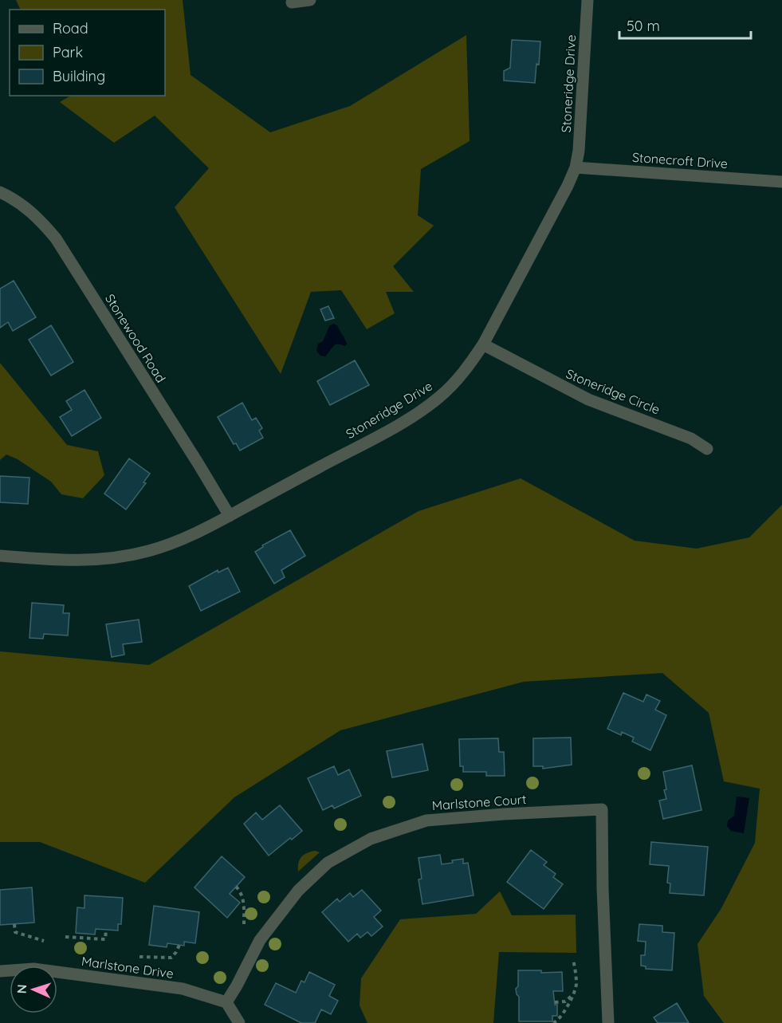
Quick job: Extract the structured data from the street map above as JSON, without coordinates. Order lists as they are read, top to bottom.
{
  "streets": {
    "street": [
      "Stoneridge Drive",
      "Stonecroft Drive",
      "Stonewood Road",
      "Stoneridge Circle",
      "Marlstone Court",
      "Marlstone Drive"
    ]
  },
  "crossings": [
    ["Stoneridge Drive", "Stonecroft Drive"],
    ["Stoneridge Drive", "Stonewood Road"],
    ["Stoneridge Drive", "Stoneridge Circle"],
    ["Marlstone Court", "Marlstone Drive"]
  ],
  "legend": ["Road", "Park", "Building"],
  "scale_bar": "50 m",
  "north": "left"
}
